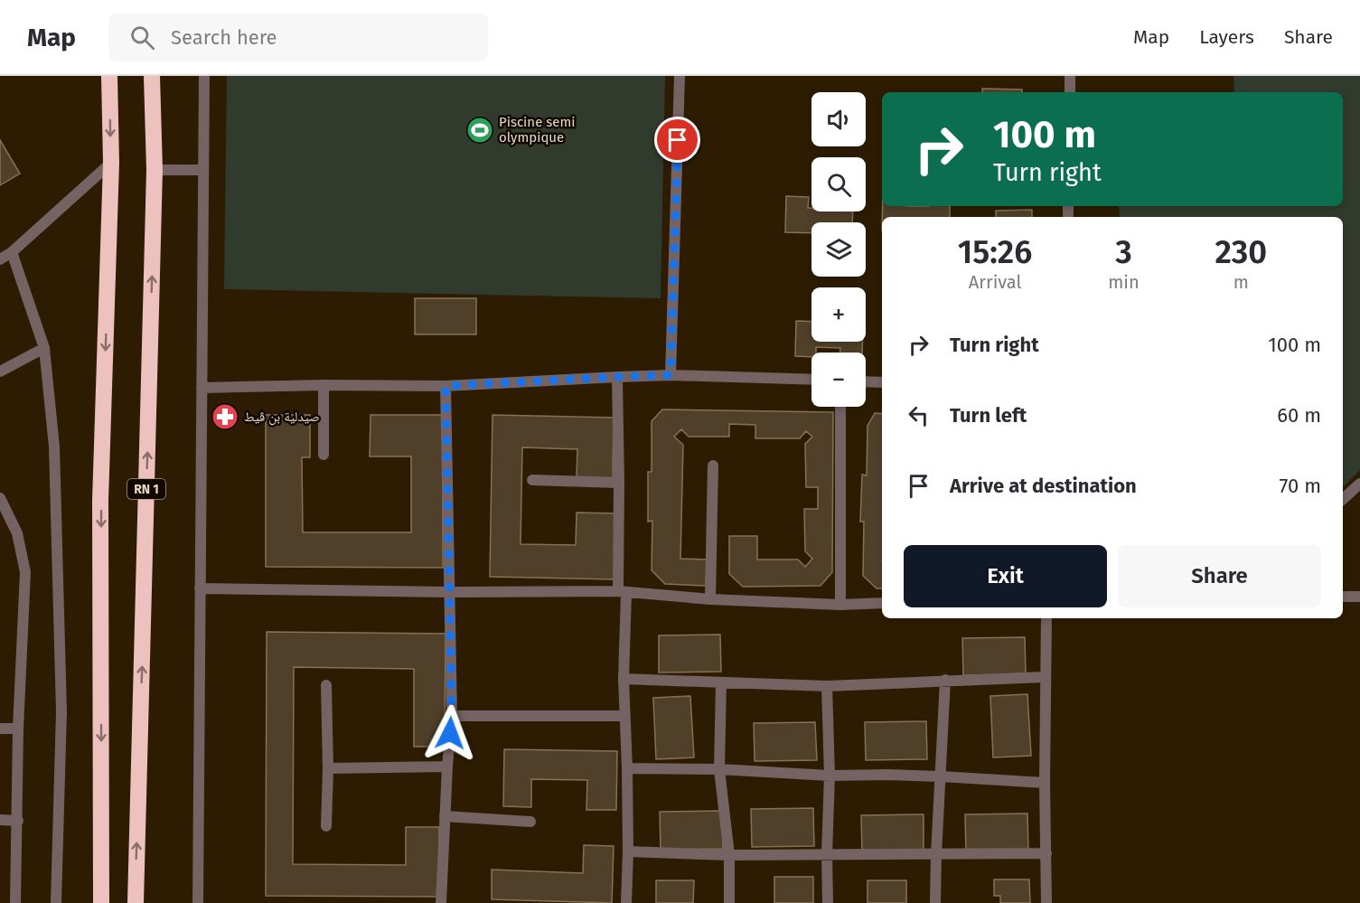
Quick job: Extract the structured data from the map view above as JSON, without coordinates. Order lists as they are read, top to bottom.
{
  "streets": {
    "highway": ["RN 1"]
  },
  "places": {
    "sports": ["Piscine semi olympique"],
    "pharmacy": ["صيدلية بن ڤيط"]
  },
  "page": {
    "header": "Map",
    "search": "Search here",
    "nav": ["Map", "Layers", "Share"],
    "map_buttons": ["+", "−"],
    "turn": ["100 m", "Turn right"],
    "eta": [
      "15:26",
      "Arrival",
      "3",
      "min",
      "230",
      "m"
    ],
    "list": [
      {
        "name": "Turn right",
        "value": "100 m"
      },
      {
        "name": "Turn left",
        "value": "60 m"
      },
      {
        "name": "Arrive at destination",
        "value": "70 m"
      }
    ],
    "buttons": ["Exit", "Share"]
  }
}
